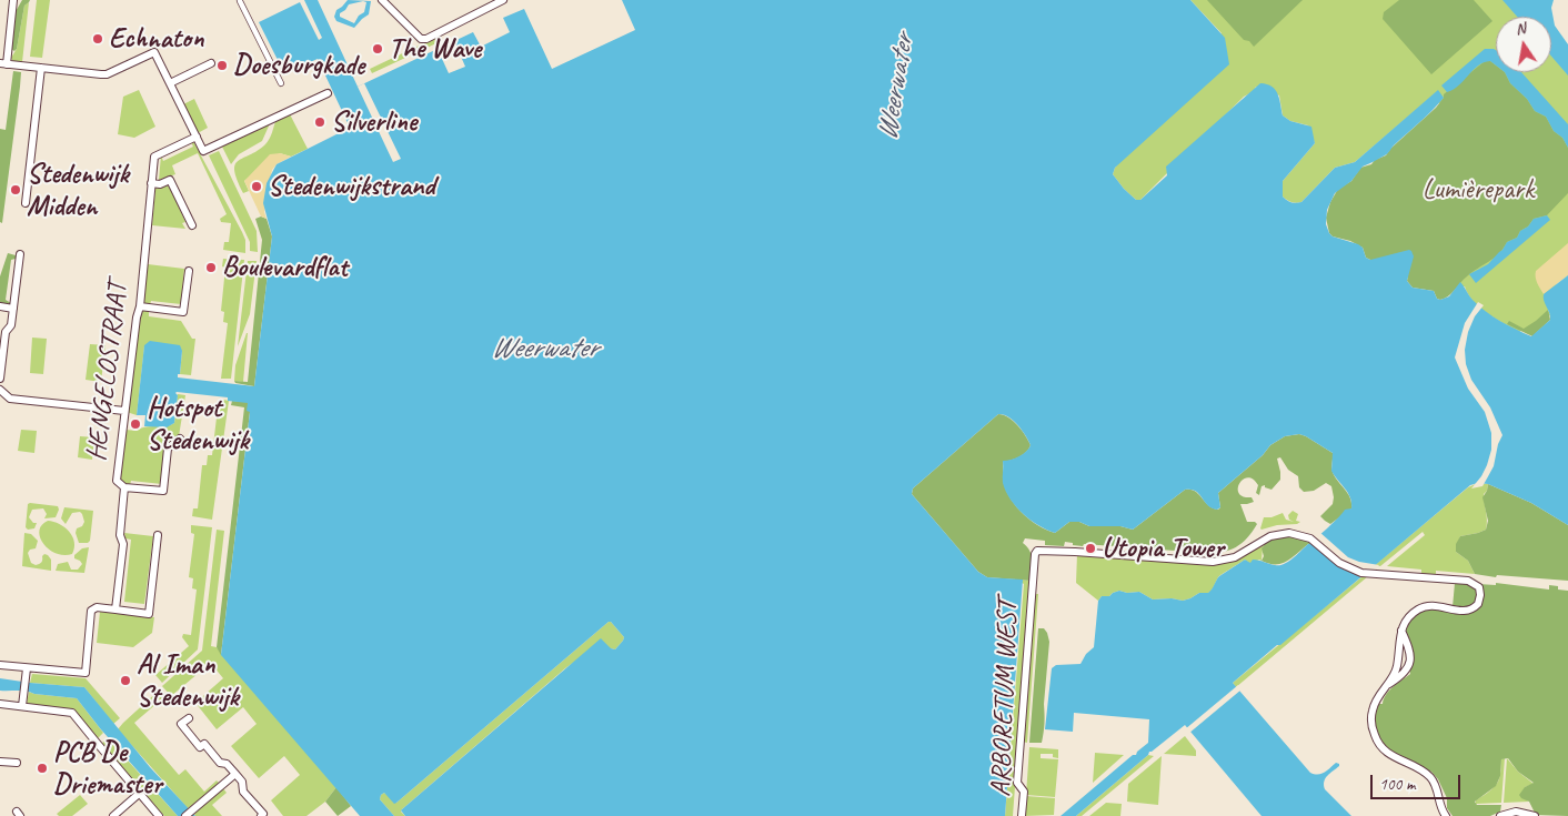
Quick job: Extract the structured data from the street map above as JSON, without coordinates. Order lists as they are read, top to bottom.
{
  "streets": {
    "street": ["HENGELOSTRAAT", "ARBORETUM WEST"]
  },
  "water": ["Weerwater"],
  "parks": ["Lumièrepark"],
  "places": [
    "Echnaton",
    "The Wave",
    "Doesburgkade",
    "Silverline",
    "Stedenwijkstrand",
    "Stedenwijk Midden",
    "Boulevardflat",
    "Hotspot Stedenwijk",
    "Utopia Tower",
    "Al Iman Stedenwijk",
    "PCB De Driemaster"
  ],
  "scale_bar": "100 m",
  "north": "top"
}
